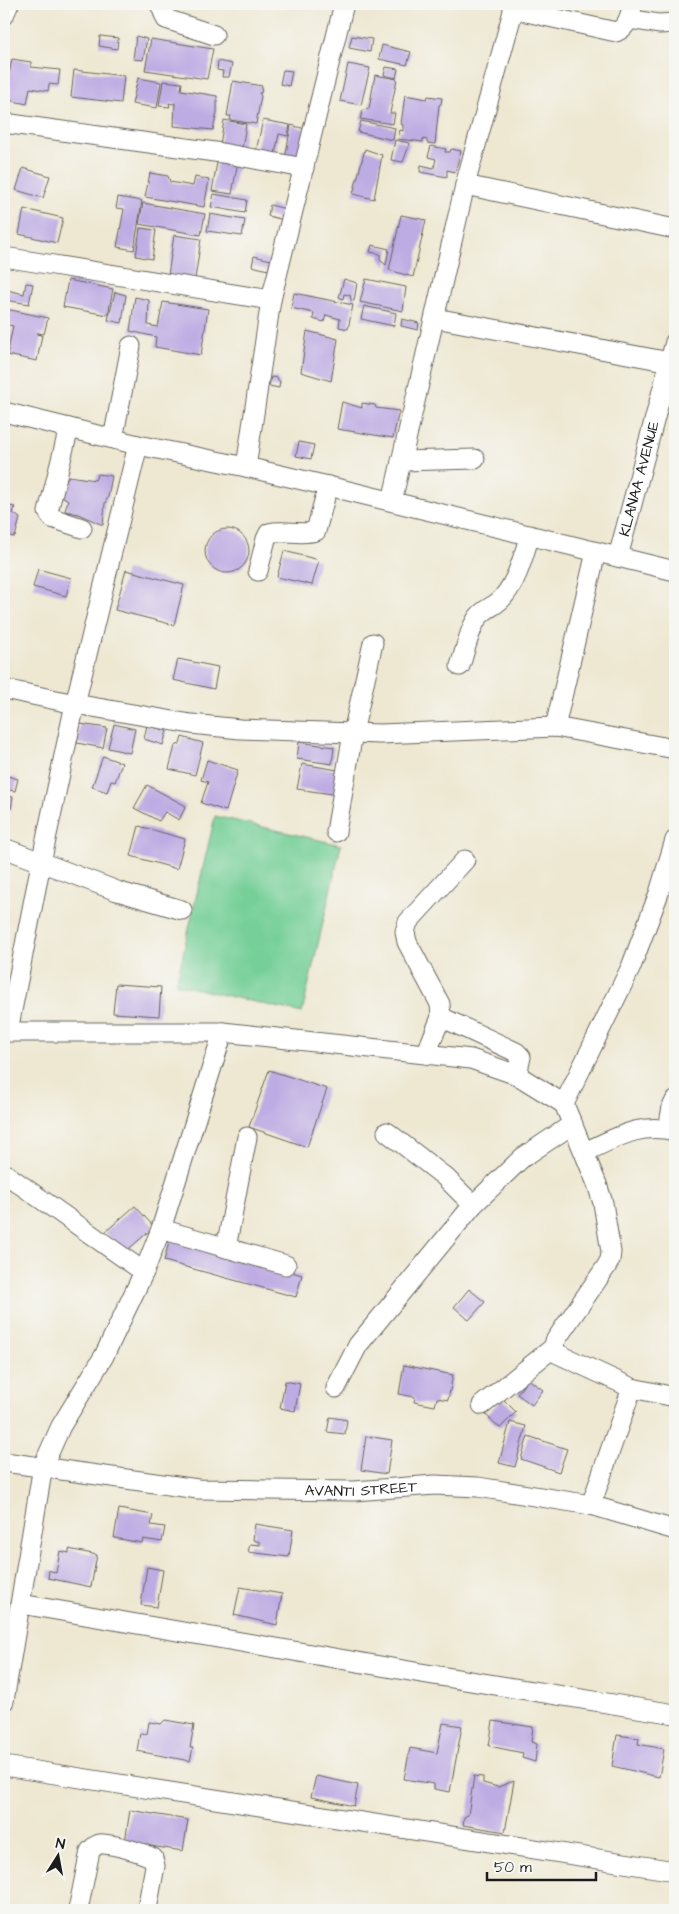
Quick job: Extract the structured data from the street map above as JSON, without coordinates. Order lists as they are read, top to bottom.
{
  "streets": {
    "street": ["KLANAA AVENUE", "AVANTI STREET"]
  },
  "scale_bar": "50 m",
  "north": "top"
}
